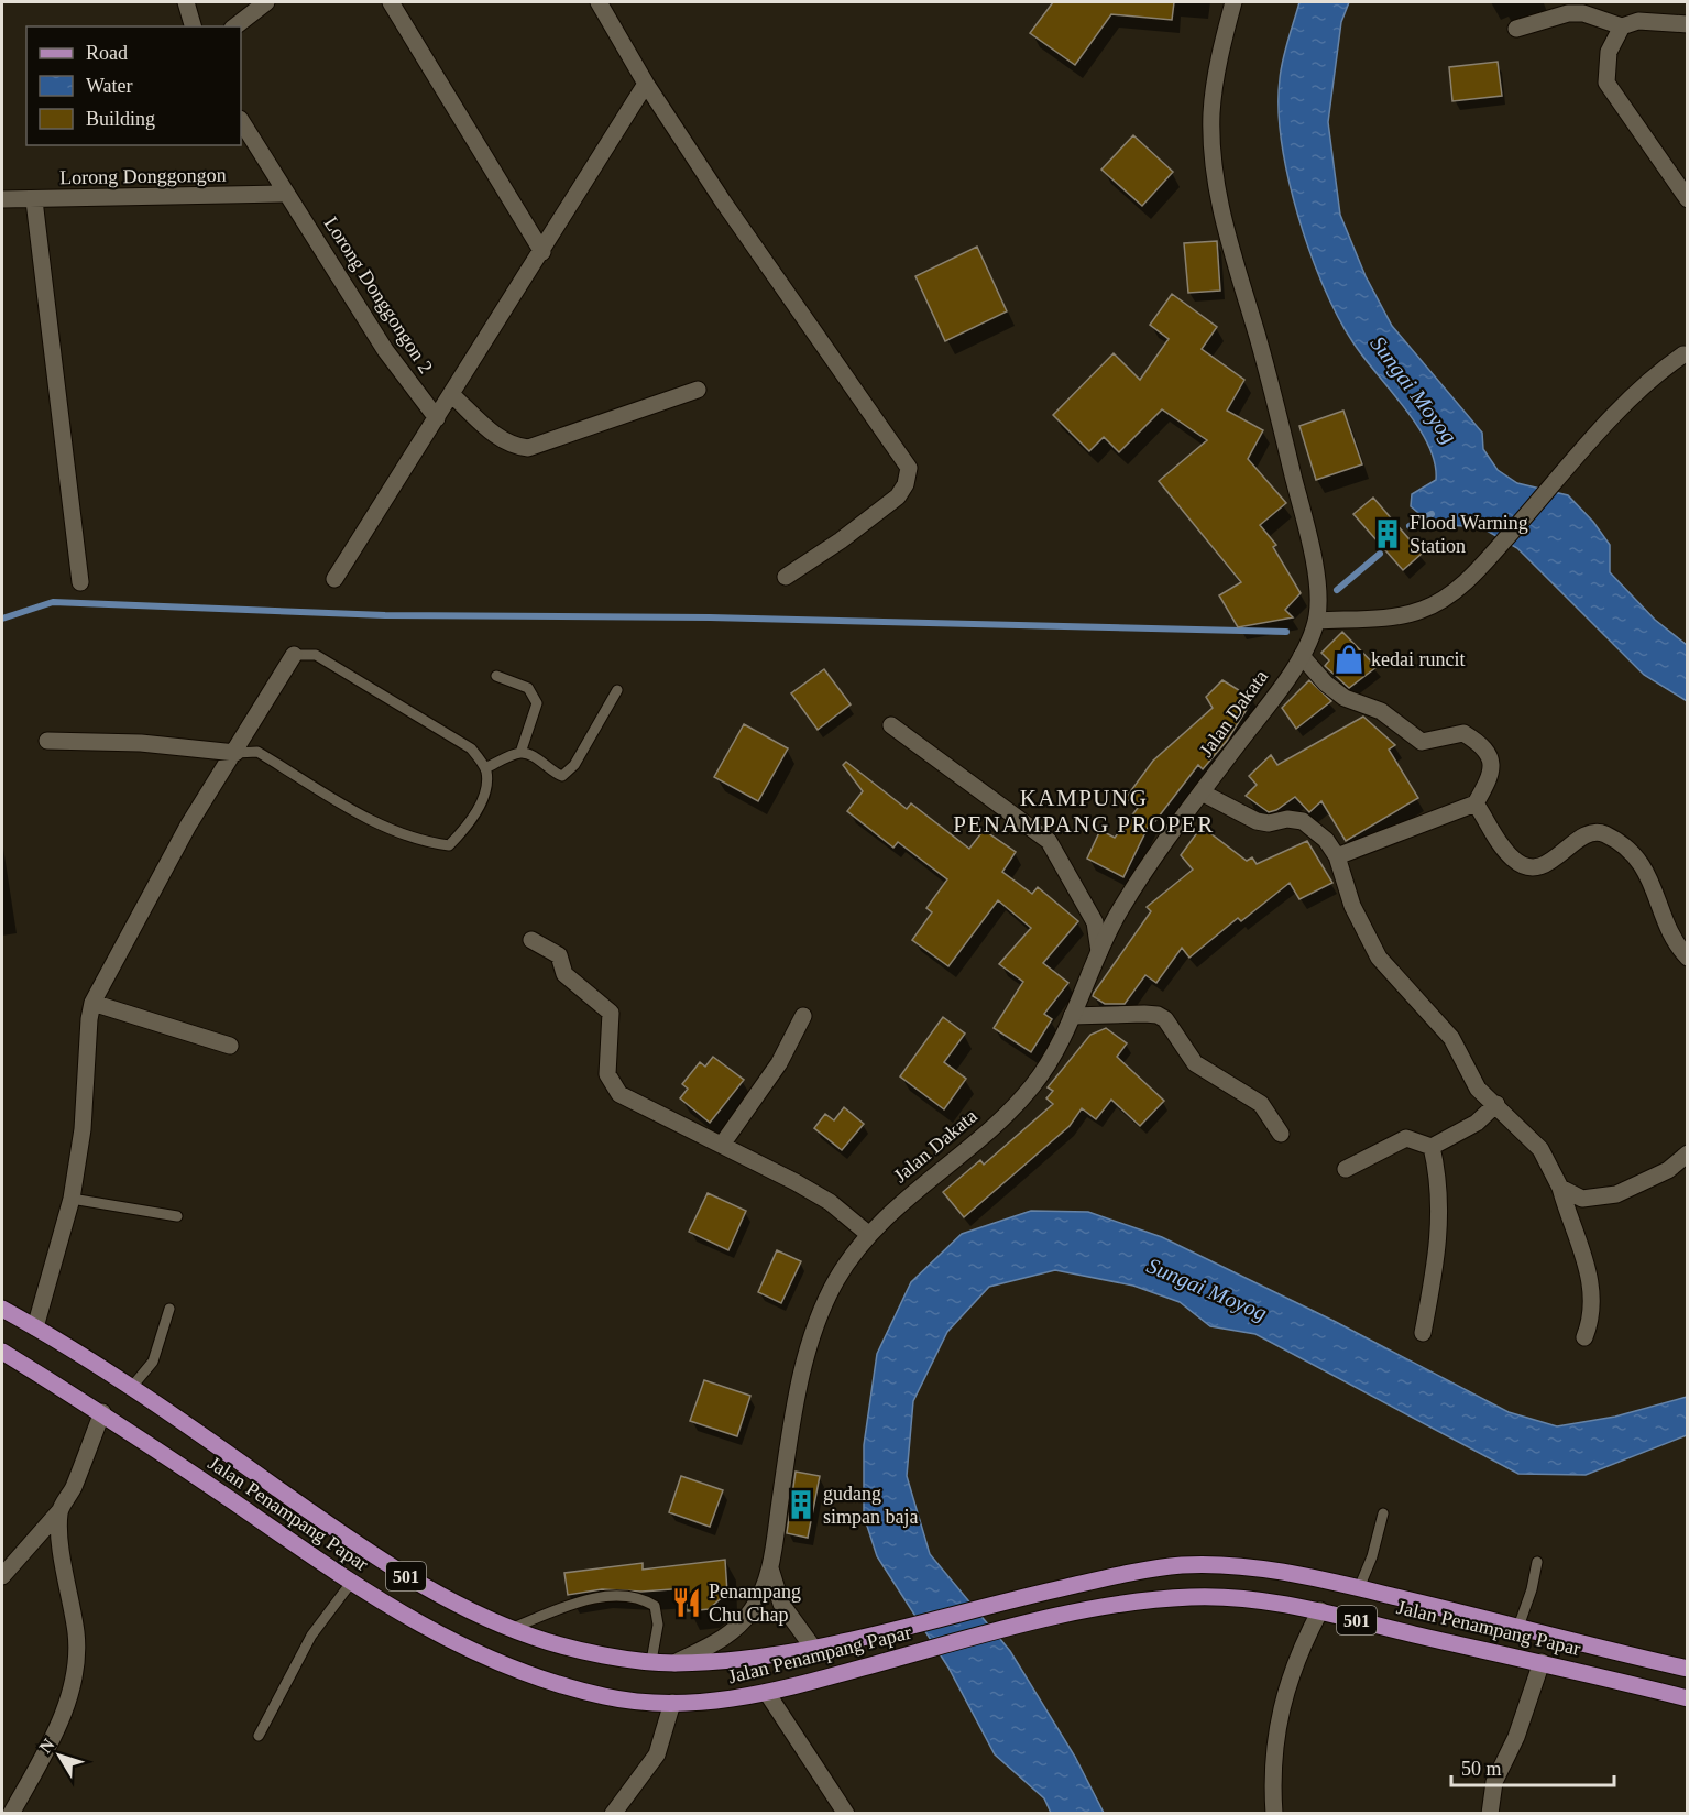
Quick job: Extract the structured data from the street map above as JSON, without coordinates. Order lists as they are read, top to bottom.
{
  "streets": {
    "main road": ["Jalan Penampang Papar", "501"],
    "street": ["Lorong Donggongon", "Lorong Donggongon 2", "Jalan Dakata"]
  },
  "crossings": [
    ["Lorong Donggongon", "Lorong Donggongon 2"],
    ["Jalan Dakata", "Jalan Penampang Papar"]
  ],
  "districts": ["KAMPUNG PENAMPANG PROPER"],
  "water": ["Sungai Moyog"],
  "places": {
    "building": ["Flood Warning Station", "gudang simpan baja"],
    "shop": ["kedai runcit"],
    "restaurant": ["Penampang Chu Chap"]
  },
  "legend": ["Road", "Water", "Building"],
  "scale_bar": "50 m",
  "north": "top left"
}
